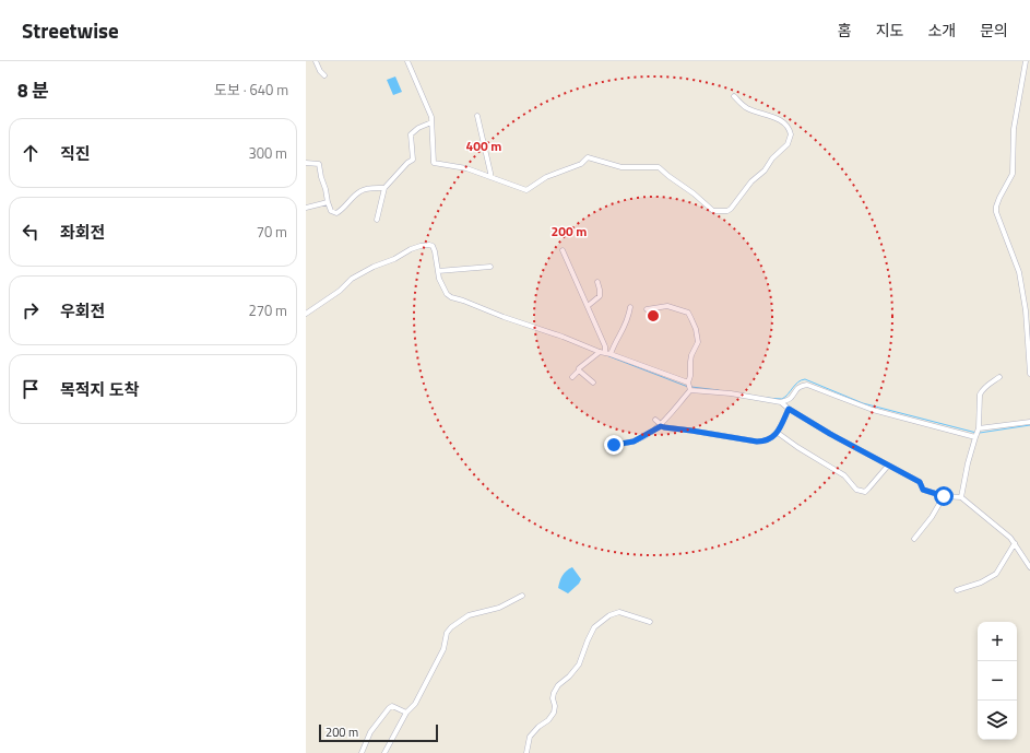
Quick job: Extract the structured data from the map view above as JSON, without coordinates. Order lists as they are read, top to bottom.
{
  "scale_bar": "200 m",
  "page": {
    "header": "Streetwise",
    "nav": [
      "홈",
      "지도",
      "소개",
      "문의"
    ],
    "heading": ["8 분", "도보 · 640 m"],
    "list": [
      ["직진", "300 m"],
      ["좌회전", "70 m"],
      ["우회전", "270 m"],
      "목적지 도착"
    ],
    "map_buttons": ["+", "−"],
    "scale": "200 m"
  },
  "rings": ["400 m", "200 m"]
}
